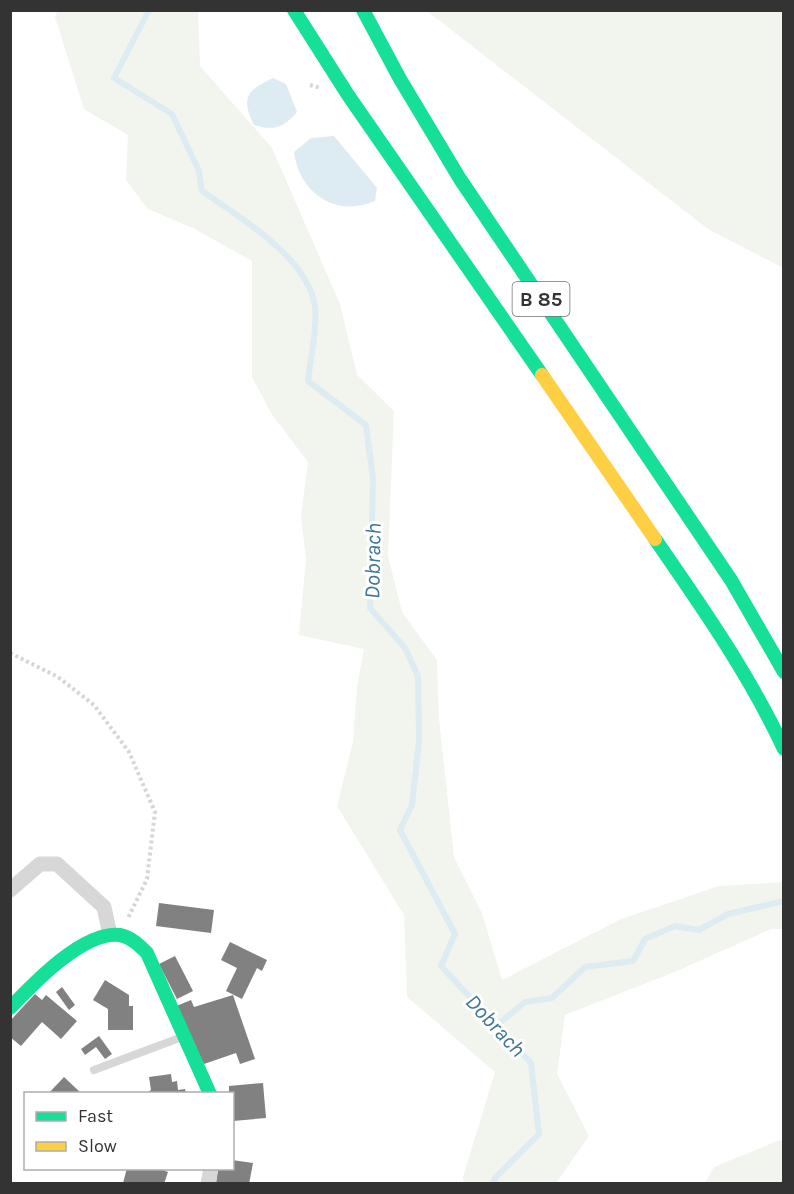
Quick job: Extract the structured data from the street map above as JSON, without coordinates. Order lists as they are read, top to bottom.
{
  "streets": {
    "street": ["B 85"]
  },
  "water": ["Dobrach"],
  "legend": ["Fast", "Slow"]
}
